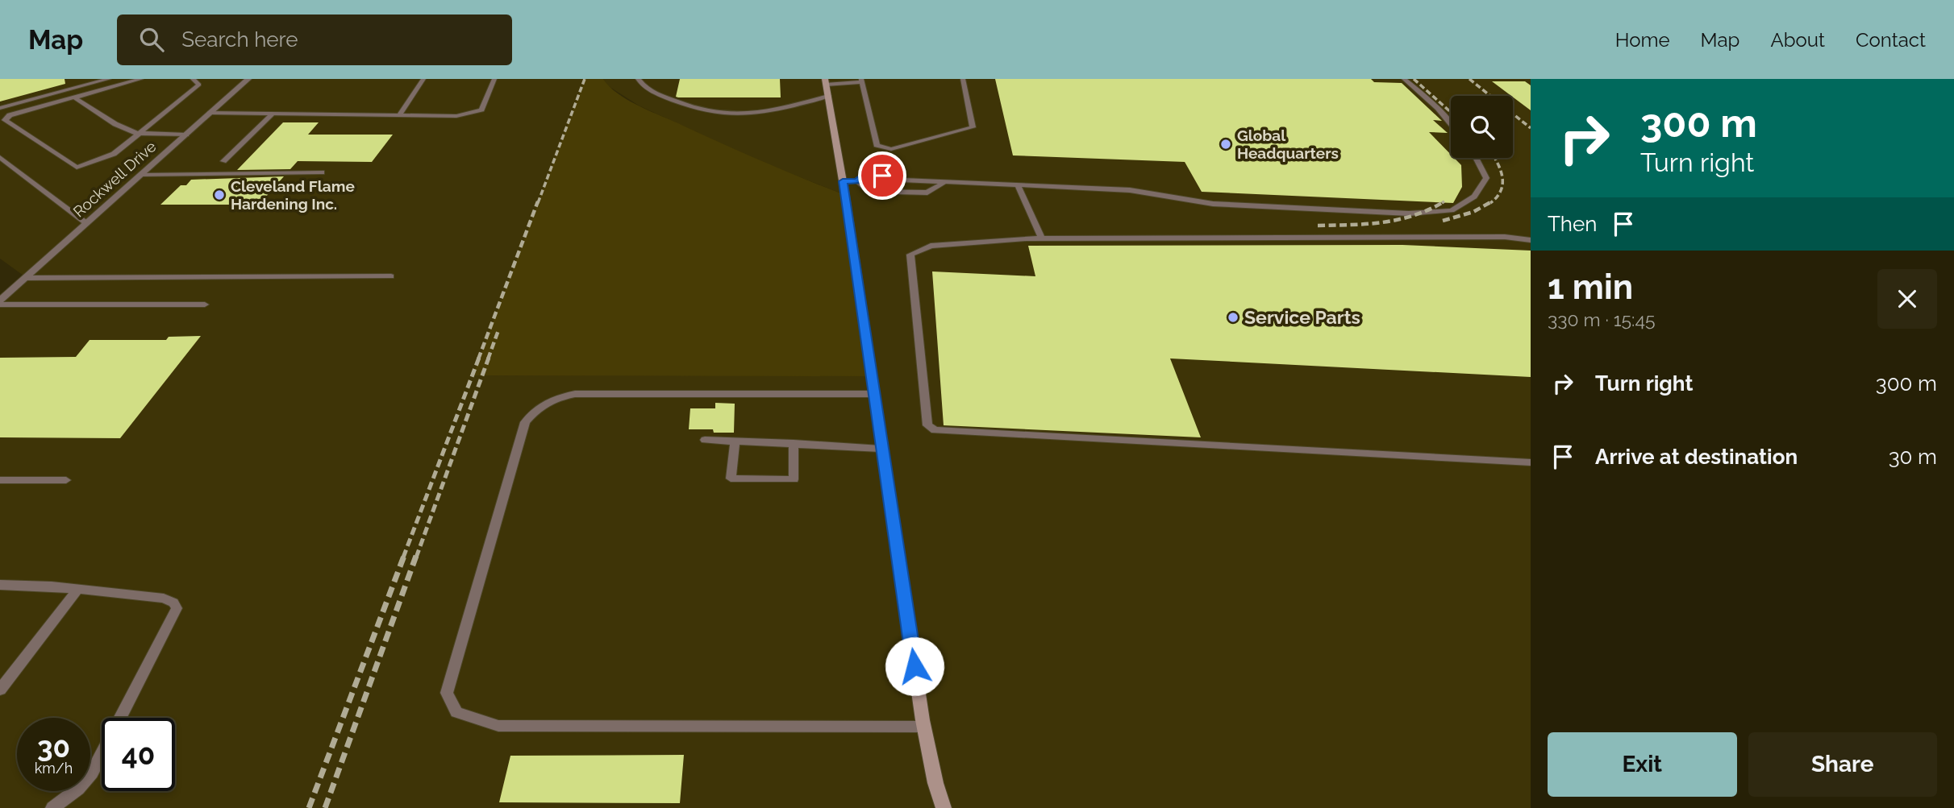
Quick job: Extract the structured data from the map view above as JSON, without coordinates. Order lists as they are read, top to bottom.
{
  "streets": {
    "street": ["Rockwell Drive"]
  },
  "places": ["Global Headquarters", "Cleveland Flame Hardening Inc.", "Service Parts"],
  "page": {
    "header": "Map",
    "search": "Search here",
    "nav": [
      "Home",
      "Map",
      "About",
      "Contact"
    ],
    "turn": ["300 m", "Turn right"],
    "then": "Then",
    "heading": ["1 min", "330 m · 15:45"],
    "list": [
      {
        "name": "Turn right",
        "value": "300 m"
      },
      {
        "name": "Arrive at destination",
        "value": "30 m"
      }
    ],
    "speed": "30 km/h",
    "limit": "40",
    "buttons": ["Exit", "Share"]
  }
}
